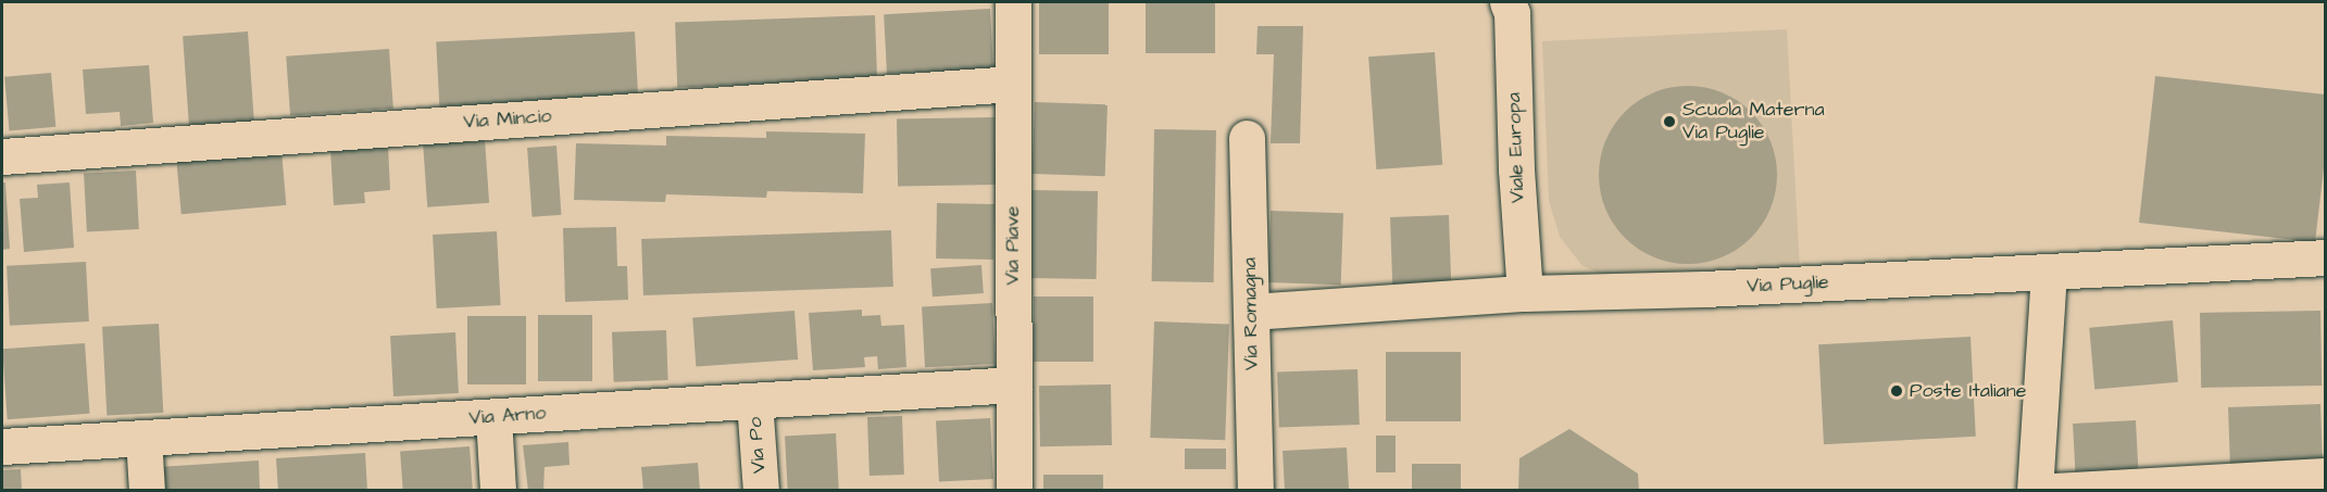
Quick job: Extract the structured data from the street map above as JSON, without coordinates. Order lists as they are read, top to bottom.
{
  "streets": {
    "street": [
      "Via Mincio",
      "Viale Europa",
      "Via Piave",
      "Via Puglie",
      "Via Romagna",
      "Via Arno",
      "Via Po"
    ]
  },
  "crossings": [
    ["Via Mincio", "Via Piave"],
    ["Viale Europa", "Via Puglie"],
    ["Via Piave", "Via Arno"],
    ["Via Puglie", "Via Romagna"],
    ["Via Arno", "Via Po"]
  ],
  "places": ["Scuola Materna Via Puglie", "Poste Italiane"]
}
